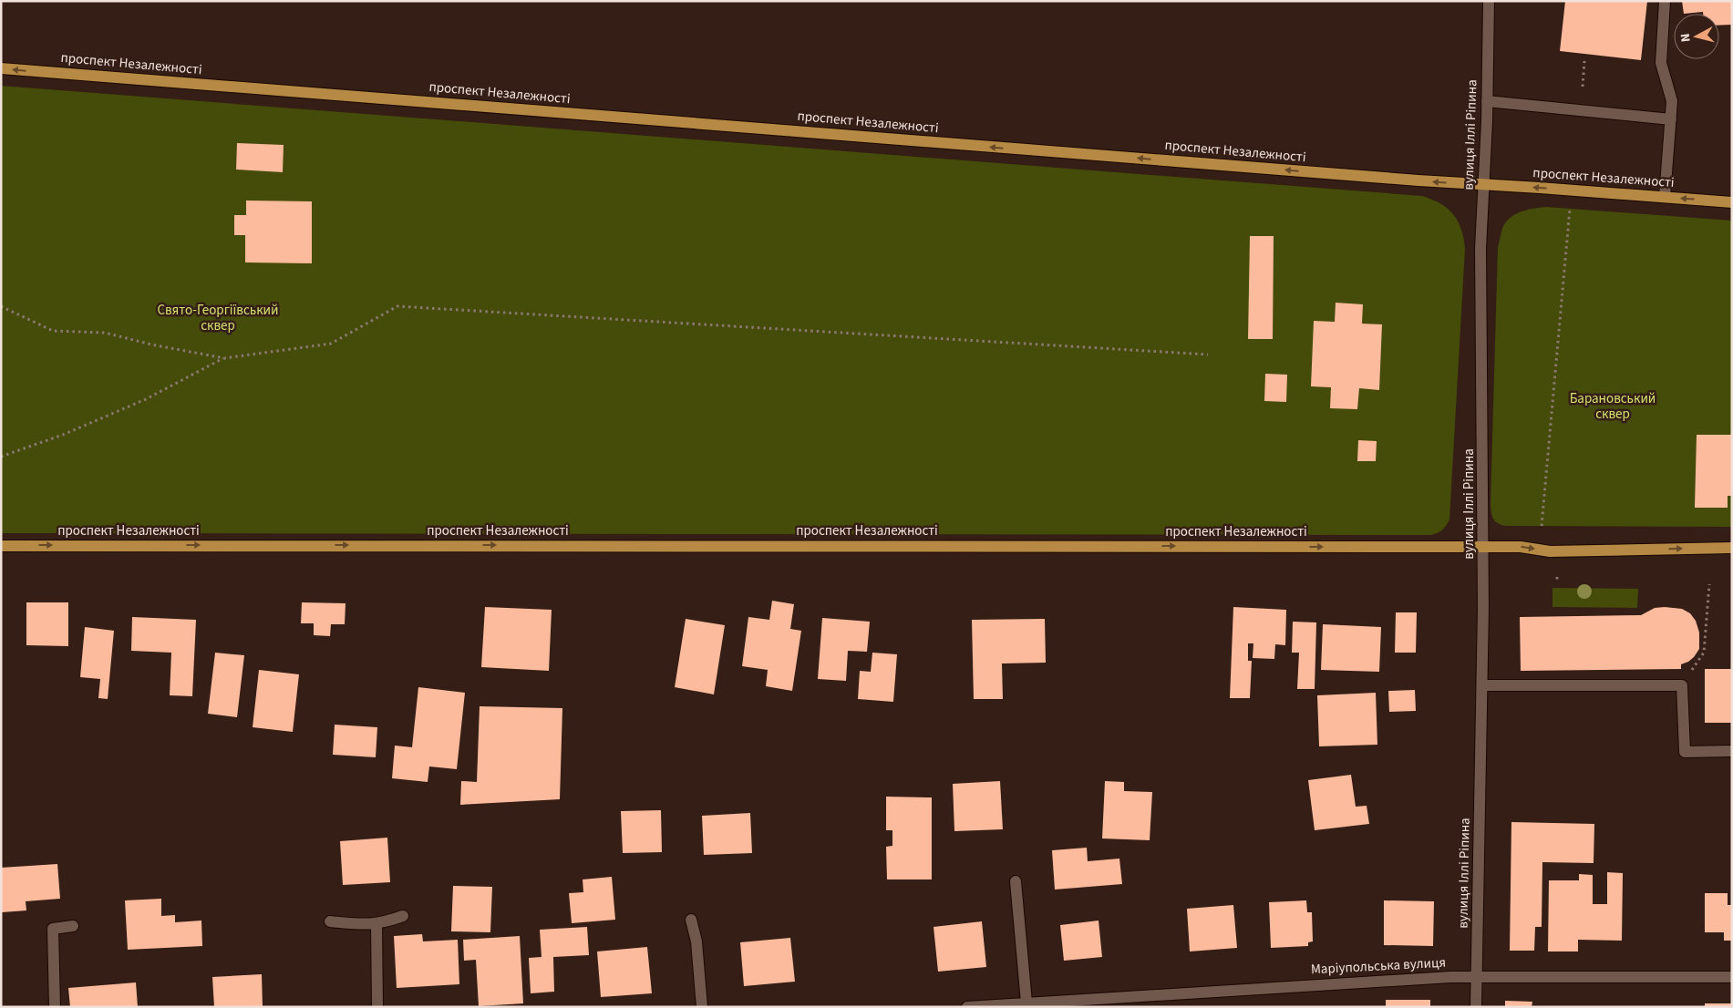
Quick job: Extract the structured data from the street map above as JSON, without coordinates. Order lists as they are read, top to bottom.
{
  "streets": {
    "main road": ["проспект Незалежності"],
    "street": ["вулиця Іллі Ріпина", "Маріупольська вулиця"]
  },
  "crossings": [
    ["проспект Незалежності", "вулиця Іллі Ріпина"],
    ["вулиця Іллі Ріпина", "Маріупольська вулиця"]
  ],
  "parks": ["Свято-Георгіївський сквер", "Барановський сквер"],
  "north": "left"
}
